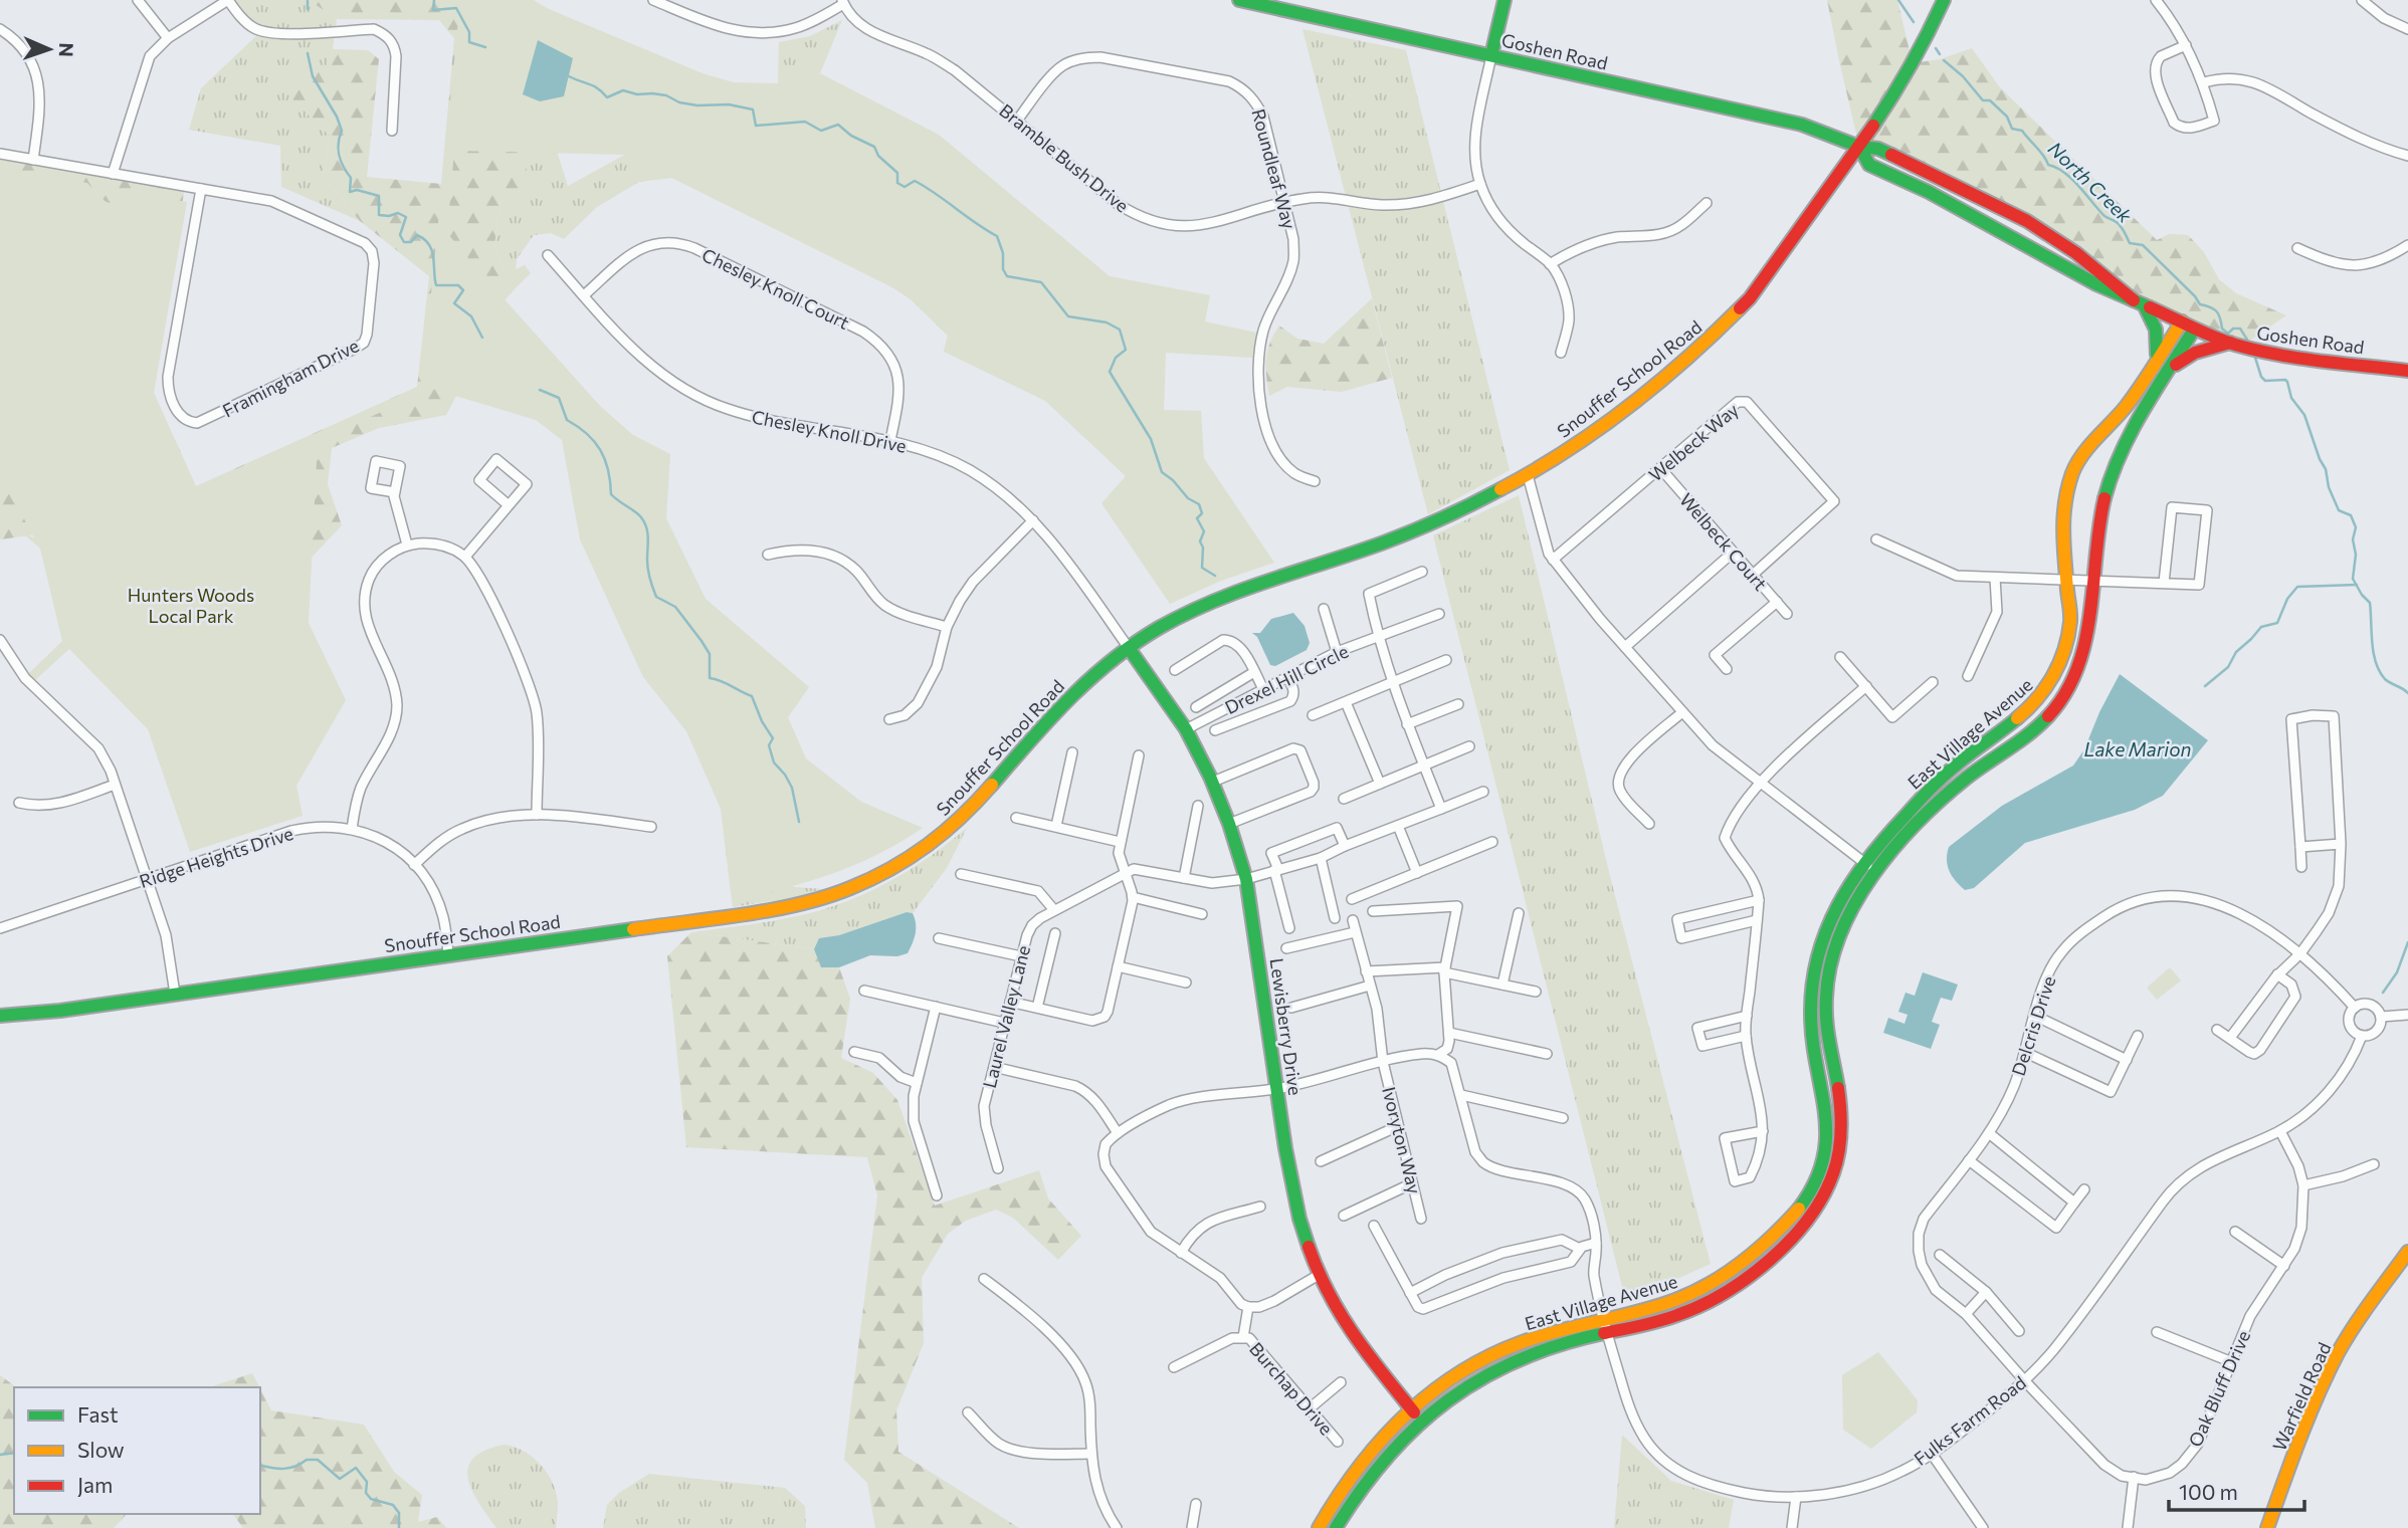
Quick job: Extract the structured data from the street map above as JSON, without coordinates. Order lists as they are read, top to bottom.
{
  "streets": {
    "street": [
      "Goshen Road",
      "Bramble Bush Drive",
      "Roundleaf Way",
      "Chesley Knoll Court",
      "Framingham Drive",
      "Snouffer School Road",
      "Chesley Knoll Drive",
      "Welbeck Way",
      "Welbeck Court",
      "Drexel Hill Circle",
      "East Village Avenue",
      "Ridge Heights Drive",
      "Laurel Valley Lane",
      "Delcris Drive",
      "Lewisberry Drive",
      "Ivoryton Way",
      "Burchap Drive",
      "Oak Bluff Drive",
      "Warfield Road",
      "Fulks Farm Road"
    ]
  },
  "crossings": [
    ["Goshen Road", "Snouffer School Road"],
    ["Goshen Road", "East Village Avenue"],
    ["Bramble Bush Drive", "Roundleaf Way"],
    ["Chesley Knoll Court", "Chesley Knoll Drive"],
    ["Snouffer School Road", "Chesley Knoll Drive"],
    ["Snouffer School Road", "Ridge Heights Drive"],
    ["Snouffer School Road", "Lewisberry Drive"],
    ["Chesley Knoll Drive", "Lewisberry Drive"],
    ["Welbeck Way", "Welbeck Court"],
    ["Drexel Hill Circle", "Lewisberry Drive"],
    ["East Village Avenue", "Lewisberry Drive"],
    ["East Village Avenue", "Fulks Farm Road"],
    ["Laurel Valley Lane", "Lewisberry Drive"],
    ["Delcris Drive", "Oak Bluff Drive"],
    ["Delcris Drive", "Fulks Farm Road"],
    ["Oak Bluff Drive", "Fulks Farm Road"]
  ],
  "water": ["North Creek", "Lake Marion"],
  "parks": ["Hunters Woods Local Park"],
  "legend": ["Fast", "Slow", "Jam"],
  "scale_bar": "100 m",
  "north": "right"
}
